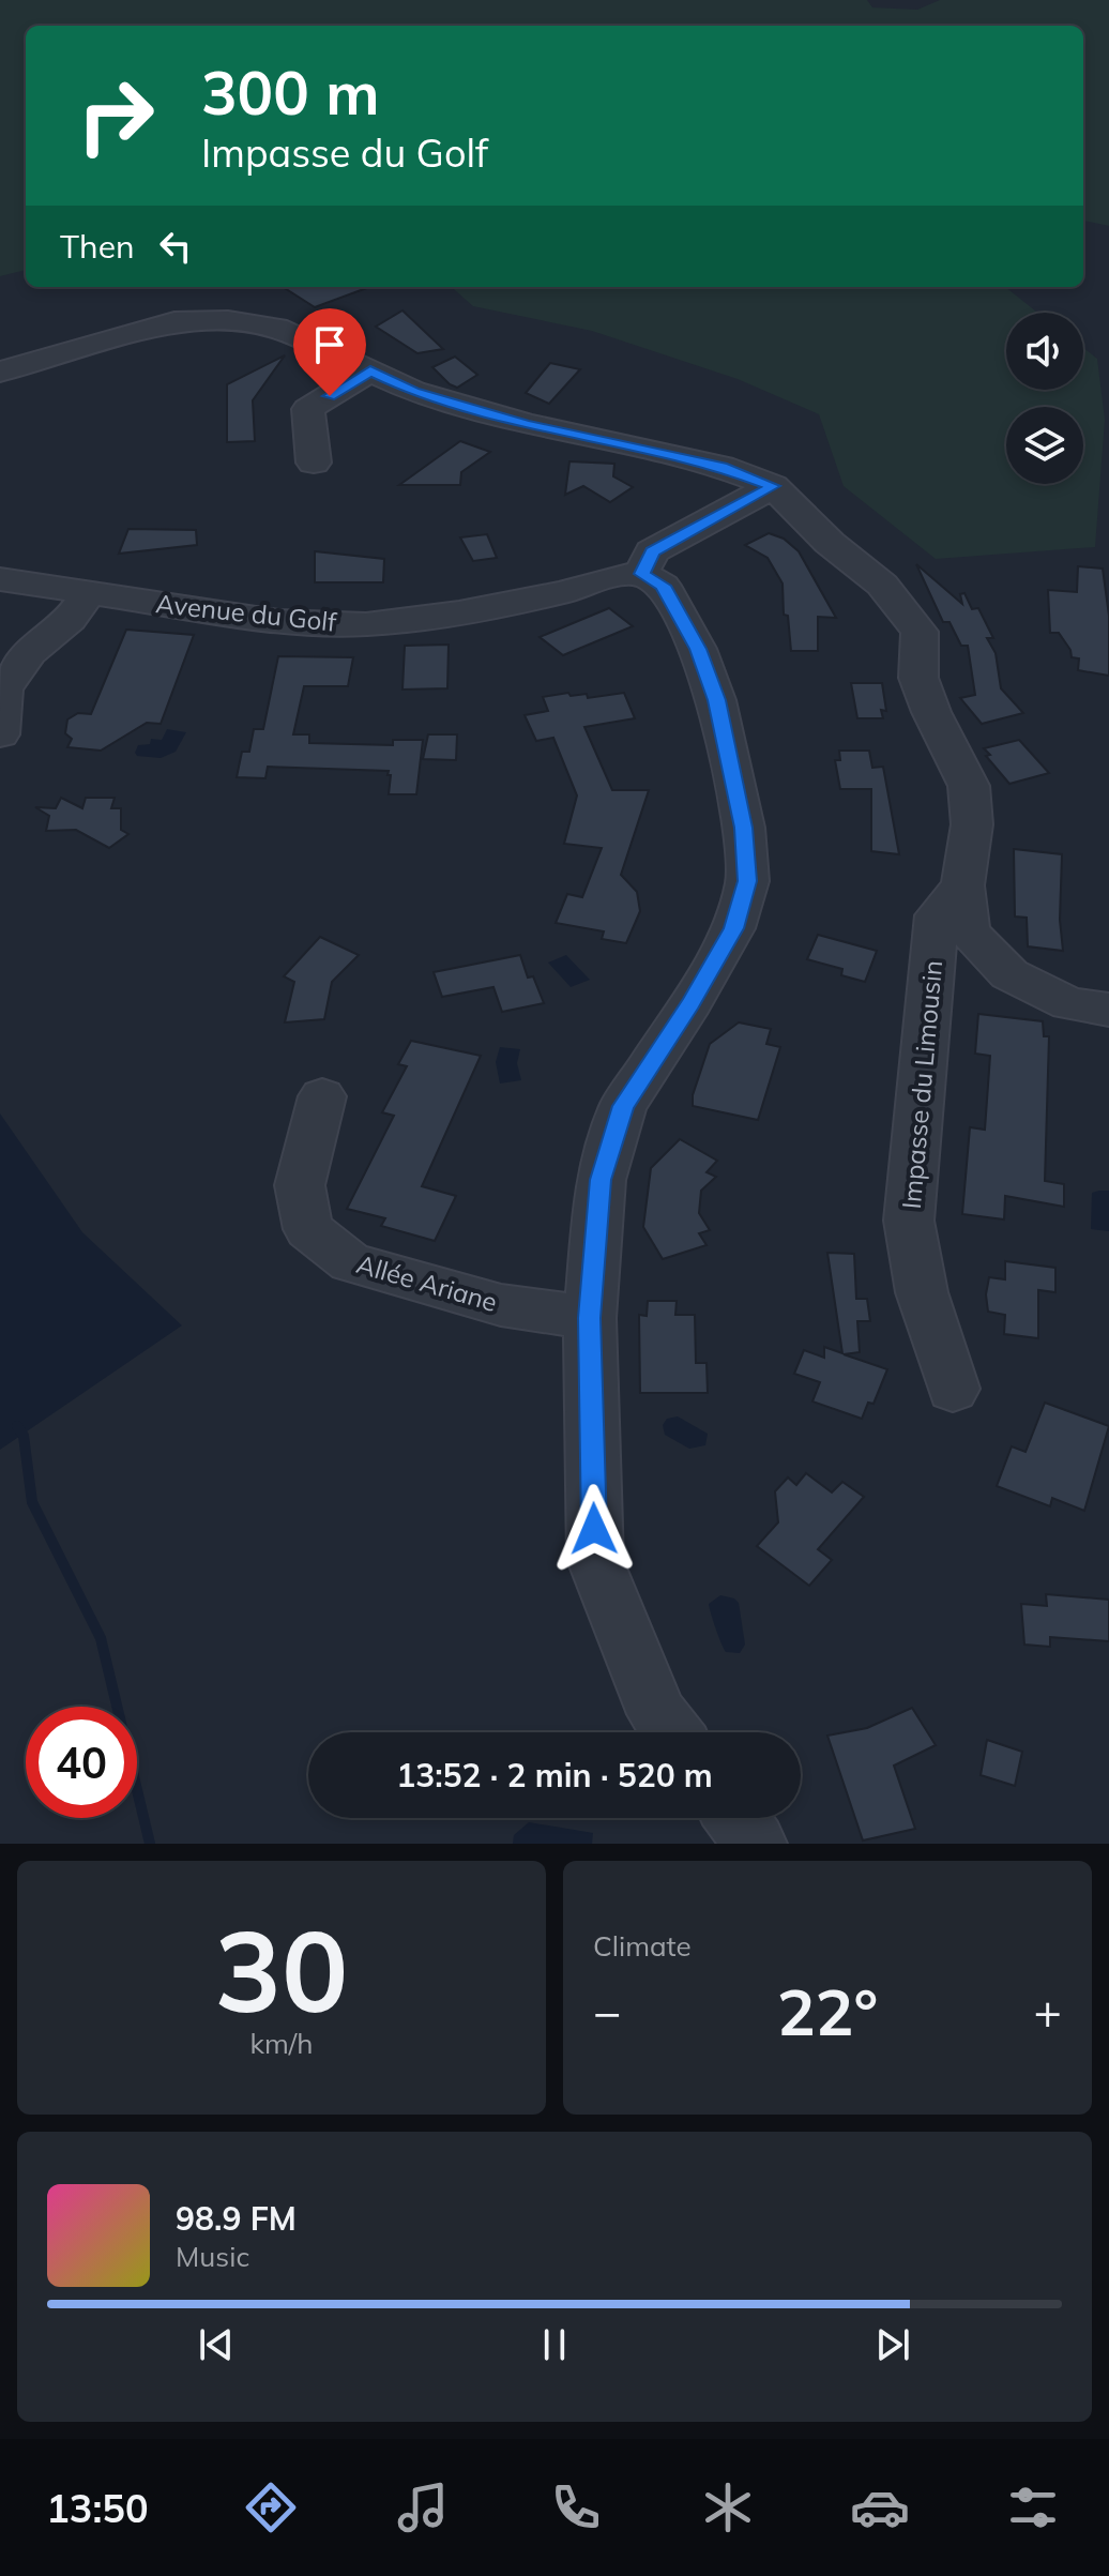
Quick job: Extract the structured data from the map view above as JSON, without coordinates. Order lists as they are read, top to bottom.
{
  "streets": {
    "street": ["Avenue du Golf", "Impasse du Limousin", "Allée Ariane"]
  },
  "page": {
    "turn": ["300 m", "Impasse du Golf"],
    "then": "Then",
    "limit": "40",
    "trip": "13:52 · 2 min · 520 m",
    "tile": [
      ["30", "km/h"],
      "Climate"
    ],
    "heat": ["−", "22°", "+"],
    "song": ["98.9 FM", "Music"],
    "tabs": "13:50"
  }
}
